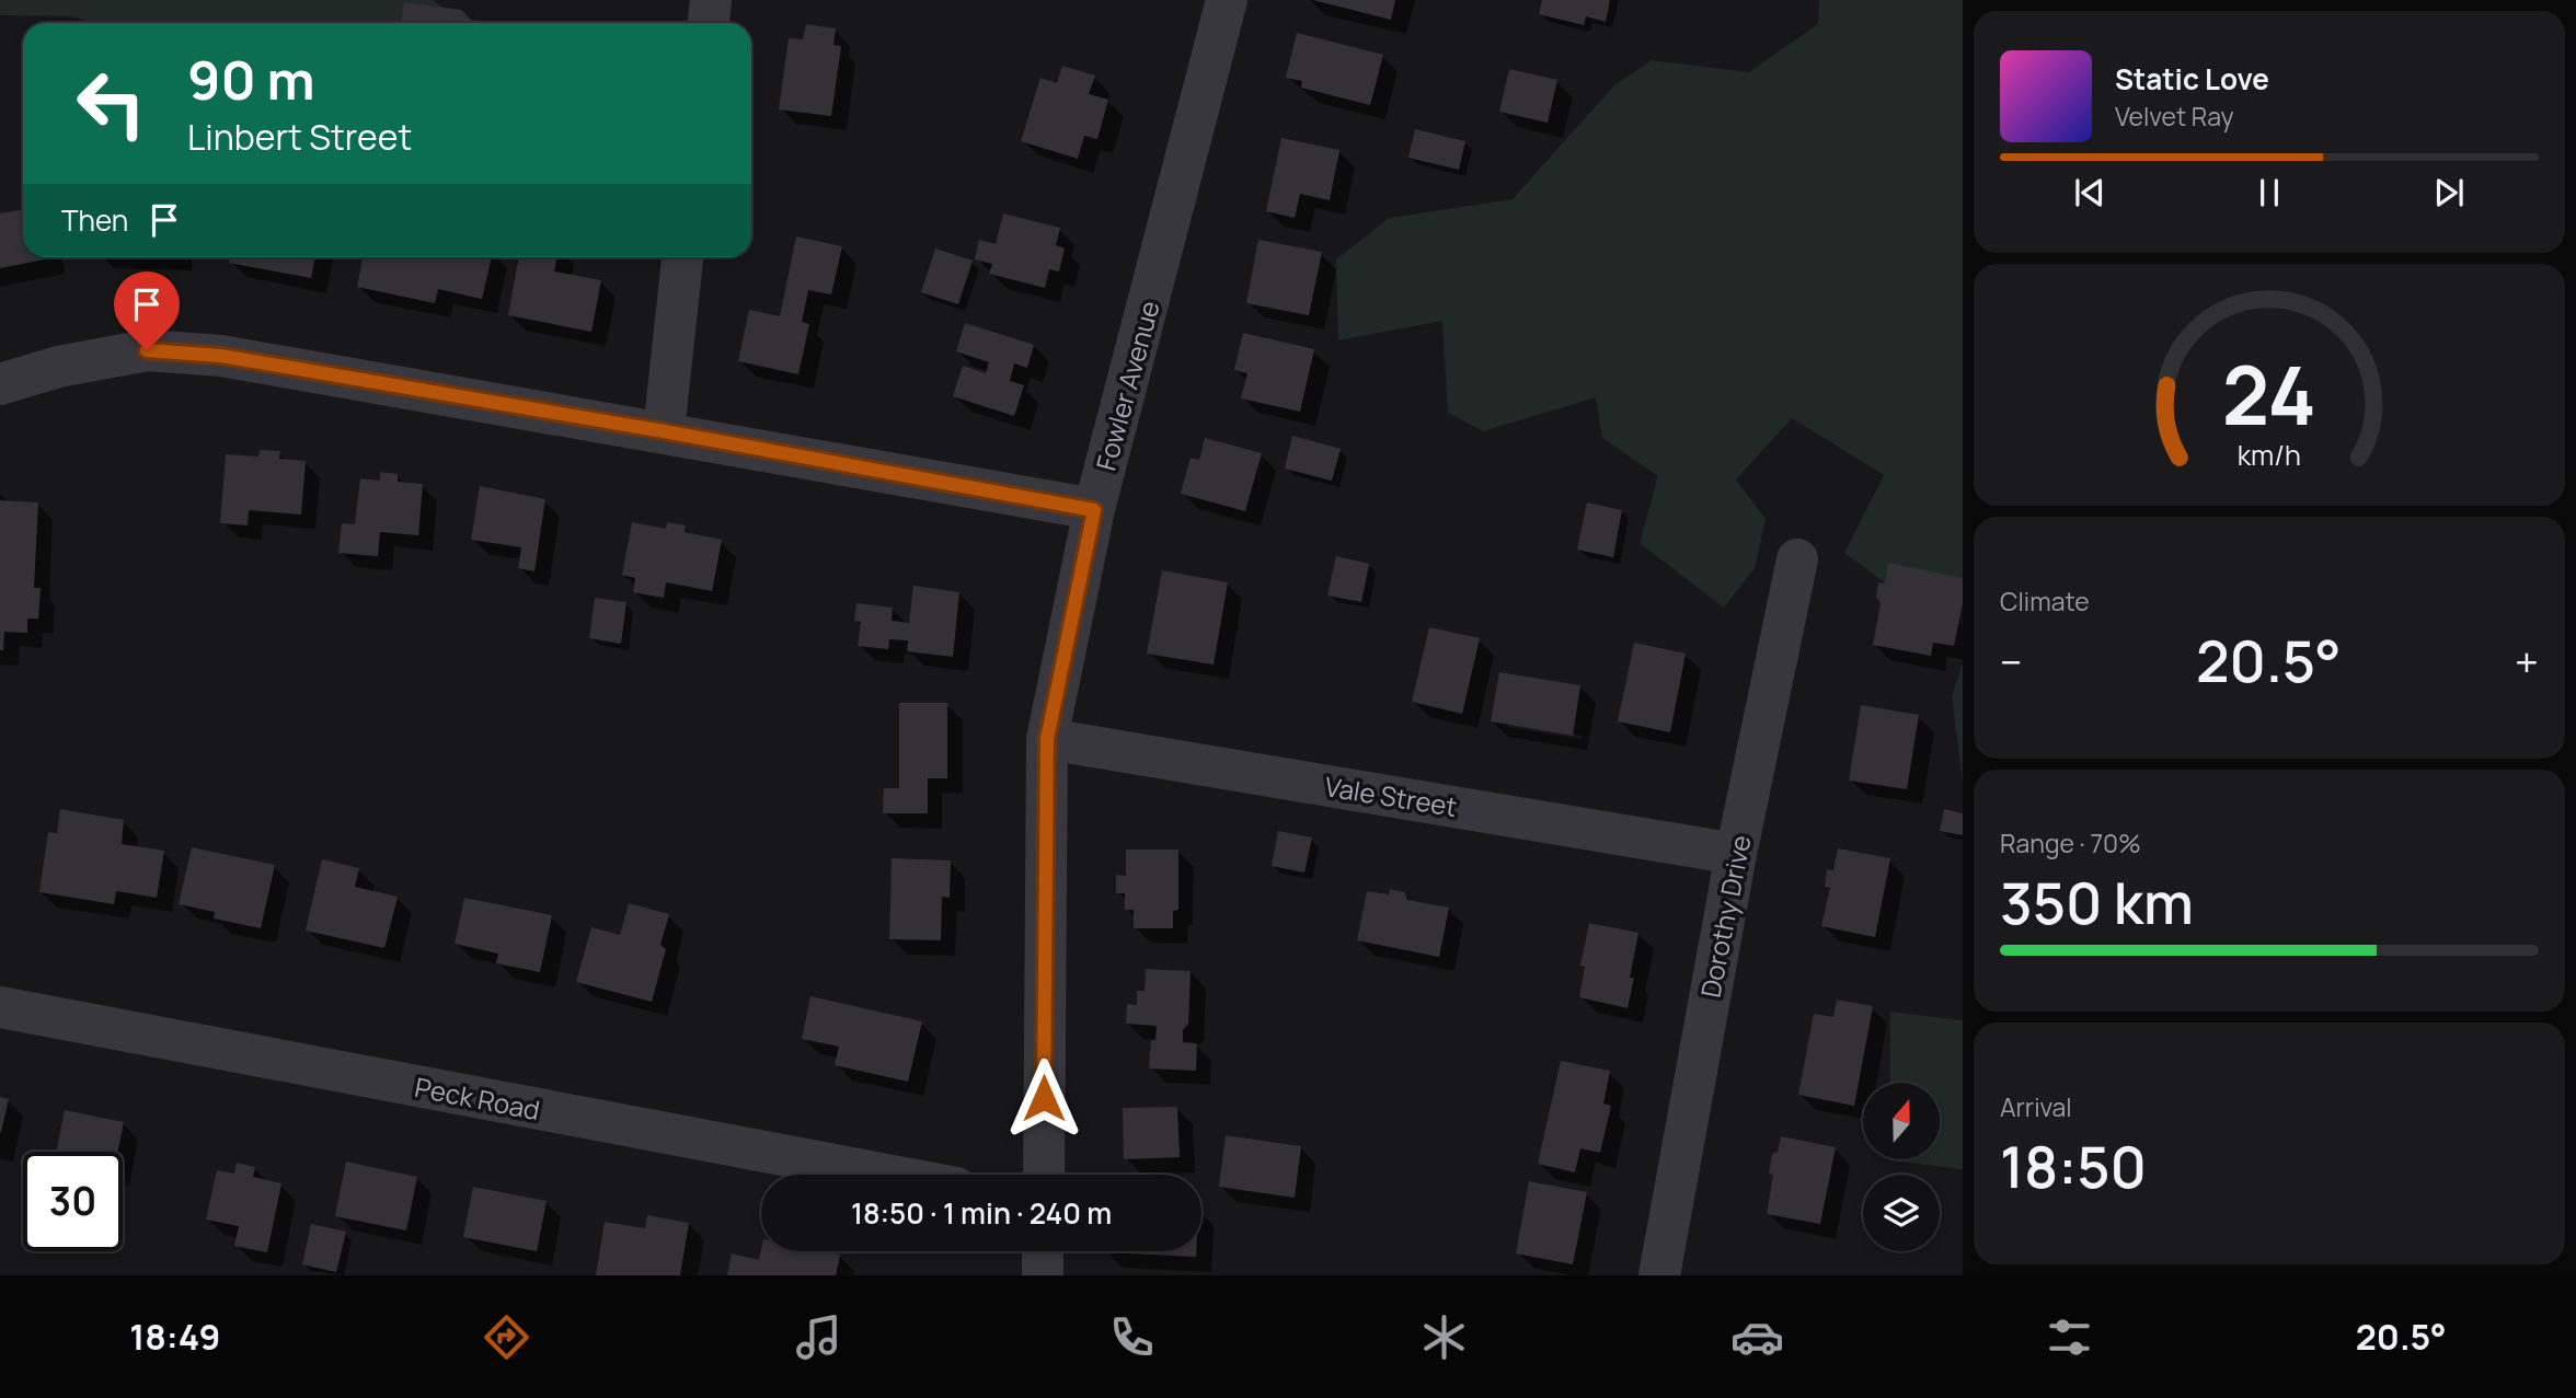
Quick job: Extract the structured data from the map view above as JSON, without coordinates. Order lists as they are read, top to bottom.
{
  "streets": {
    "street": [
      "Fowler Avenue",
      "Vale Street",
      "Dorothy Drive",
      "Peck Road"
    ]
  },
  "crossings": [
    ["Fowler Avenue", "Vale Street"],
    ["Vale Street", "Dorothy Drive"]
  ],
  "north": "top",
  "page": {
    "turn": ["90 m", "Linbert Street"],
    "song": ["Static Love", "Velvet Ray"],
    "then": "Then",
    "tile": [
      "Climate",
      ["Range · 70%", "350 km"],
      ["Arrival", "18:50"]
    ],
    "heat": ["−", "20.5°", "+"],
    "limit": "30",
    "trip": "18:50 · 1 min · 240 m",
    "tabs": ["18:49", "20.5°"],
    "gauge": ["24", "km/h"]
  }
}
